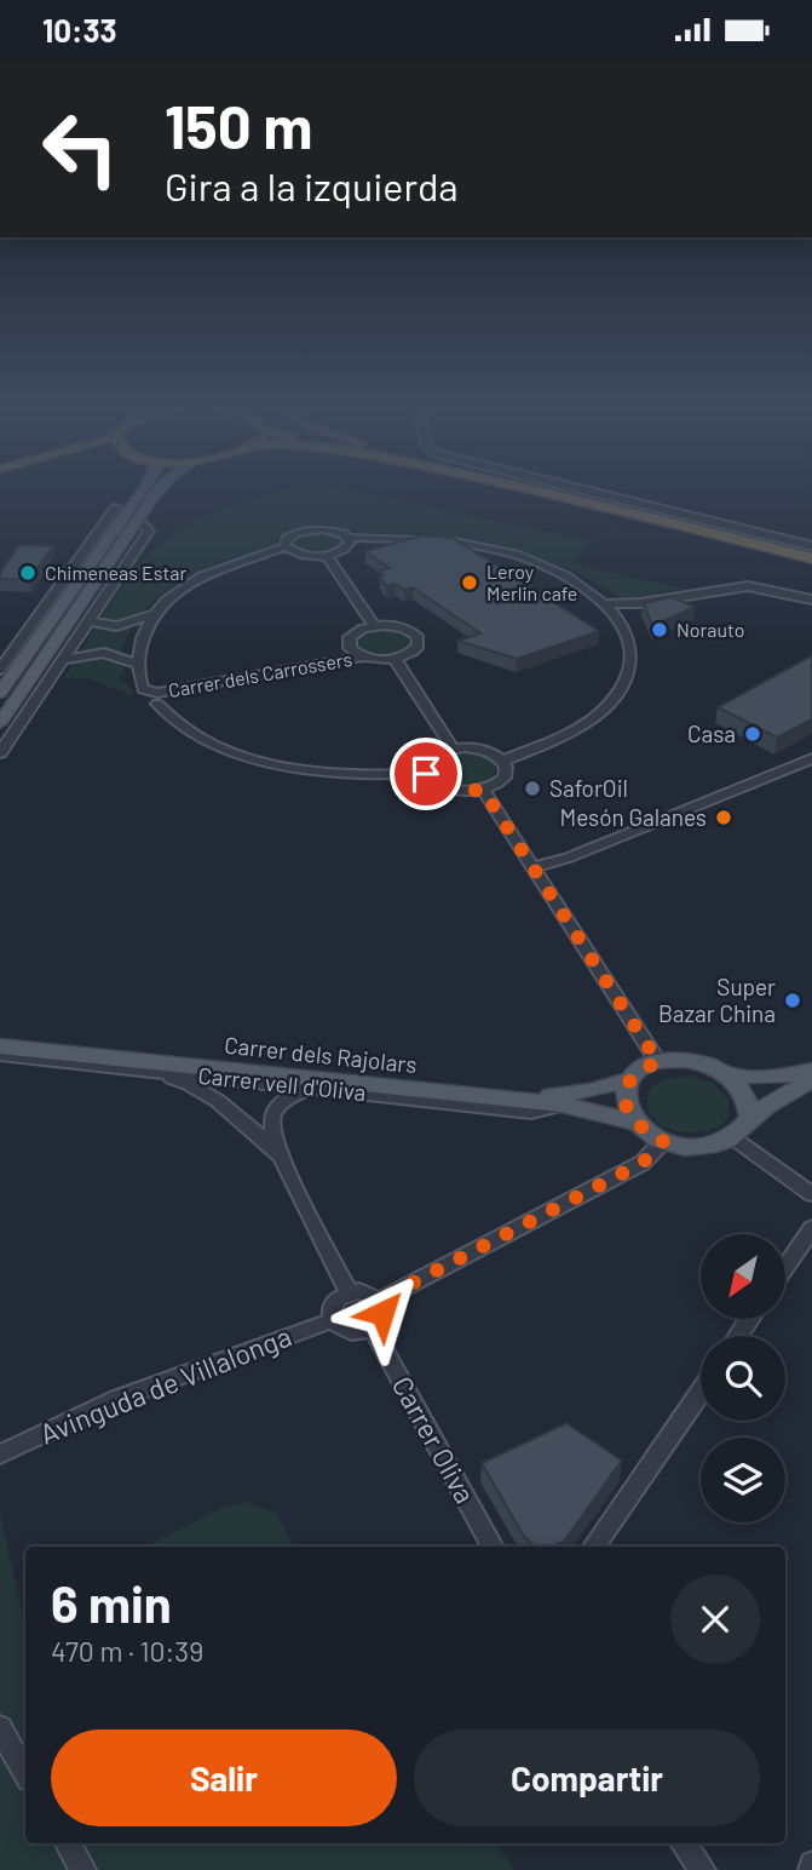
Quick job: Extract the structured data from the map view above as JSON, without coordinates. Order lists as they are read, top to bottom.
{
  "streets": {
    "main road": ["Carrer dels Rajolars"],
    "street": [
      "Carrer dels Carrossers",
      "Carrer vell d'Oliva",
      "Avinguda de Villalonga",
      "Carrer Oliva"
    ]
  },
  "crossings": [
    ["Carrer dels Rajolars", "Carrer vell d'Oliva"],
    ["Avinguda de Villalonga", "Carrer Oliva"]
  ],
  "places": [
    "Chimeneas Estar",
    "Leroy Merlin cafe",
    "Norauto",
    "Casa",
    "SaforOil",
    "Mesón Galanes",
    "Super Bazar China"
  ],
  "north": "bottom left",
  "page": {
    "status": "10:33",
    "turn": ["150 m", "Gira a la izquierda"],
    "heading": ["6 min", "470 m · 10:39"],
    "buttons": ["Salir", "Compartir"]
  }
}
